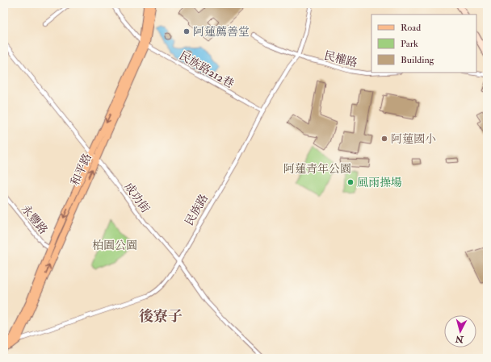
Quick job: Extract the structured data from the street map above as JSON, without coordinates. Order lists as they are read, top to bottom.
{
  "streets": {
    "main road": ["和平路", "民族路"],
    "street": [
      "民權路",
      "民族路212巷",
      "成功街",
      "永豐路"
    ]
  },
  "crossings": [
    ["民權路", "民族路"],
    ["民族路212巷", "和平路"],
    ["民族路212巷", "民族路"],
    ["和平路", "成功街"],
    ["和平路", "民族路"],
    ["和平路", "永豐路"],
    ["成功街", "民族路"]
  ],
  "districts": ["後寮子"],
  "parks": ["阿蓮青年公園", "柏園公園"],
  "places": ["阿蓮薦善堂", "阿蓮國小", "風雨操場"],
  "legend": ["Road", "Park", "Building"],
  "north": "bottom"
}
